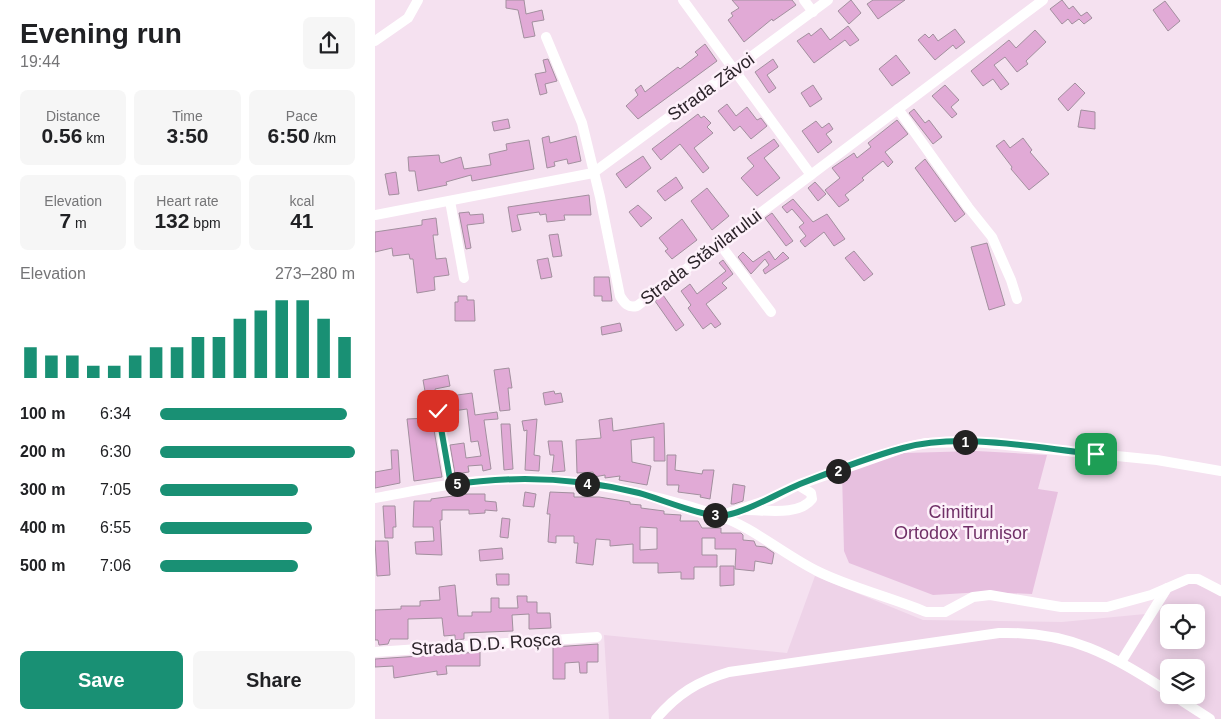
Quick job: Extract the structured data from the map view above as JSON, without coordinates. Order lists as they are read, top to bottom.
{
  "streets": {
    "street": ["Strada Zăvoi", "Strada Stăvilarului", "Strada D.D. Roșca"]
  },
  "crossings": [
    ["Strada Zăvoi", "Strada Stăvilarului"]
  ],
  "parks": ["Cimitirul Ortodox Turnișor"],
  "page": {
    "heading": ["Evening run", "19:44"],
    "stats": [
      ["Distance", "0.56 km"],
      ["Time", "3:50"],
      ["Pace", "6:50 /km"],
      ["Elevation", "7 m"],
      ["Heart rate", "132 bpm"],
      ["kcal", "41"]
    ],
    "chart": ["Elevation", "273–280 m"],
    "list": [
      {
        "name": "100 m",
        "note": "6:34"
      },
      {
        "name": "200 m",
        "note": "6:30"
      },
      {
        "name": "300 m",
        "note": "7:05"
      },
      {
        "name": "400 m",
        "note": "6:55"
      },
      {
        "name": "500 m",
        "note": "7:06"
      }
    ],
    "pins": [
      "1",
      "2",
      "4",
      "5",
      "3"
    ],
    "buttons": ["Save", "Share"]
  }
}
